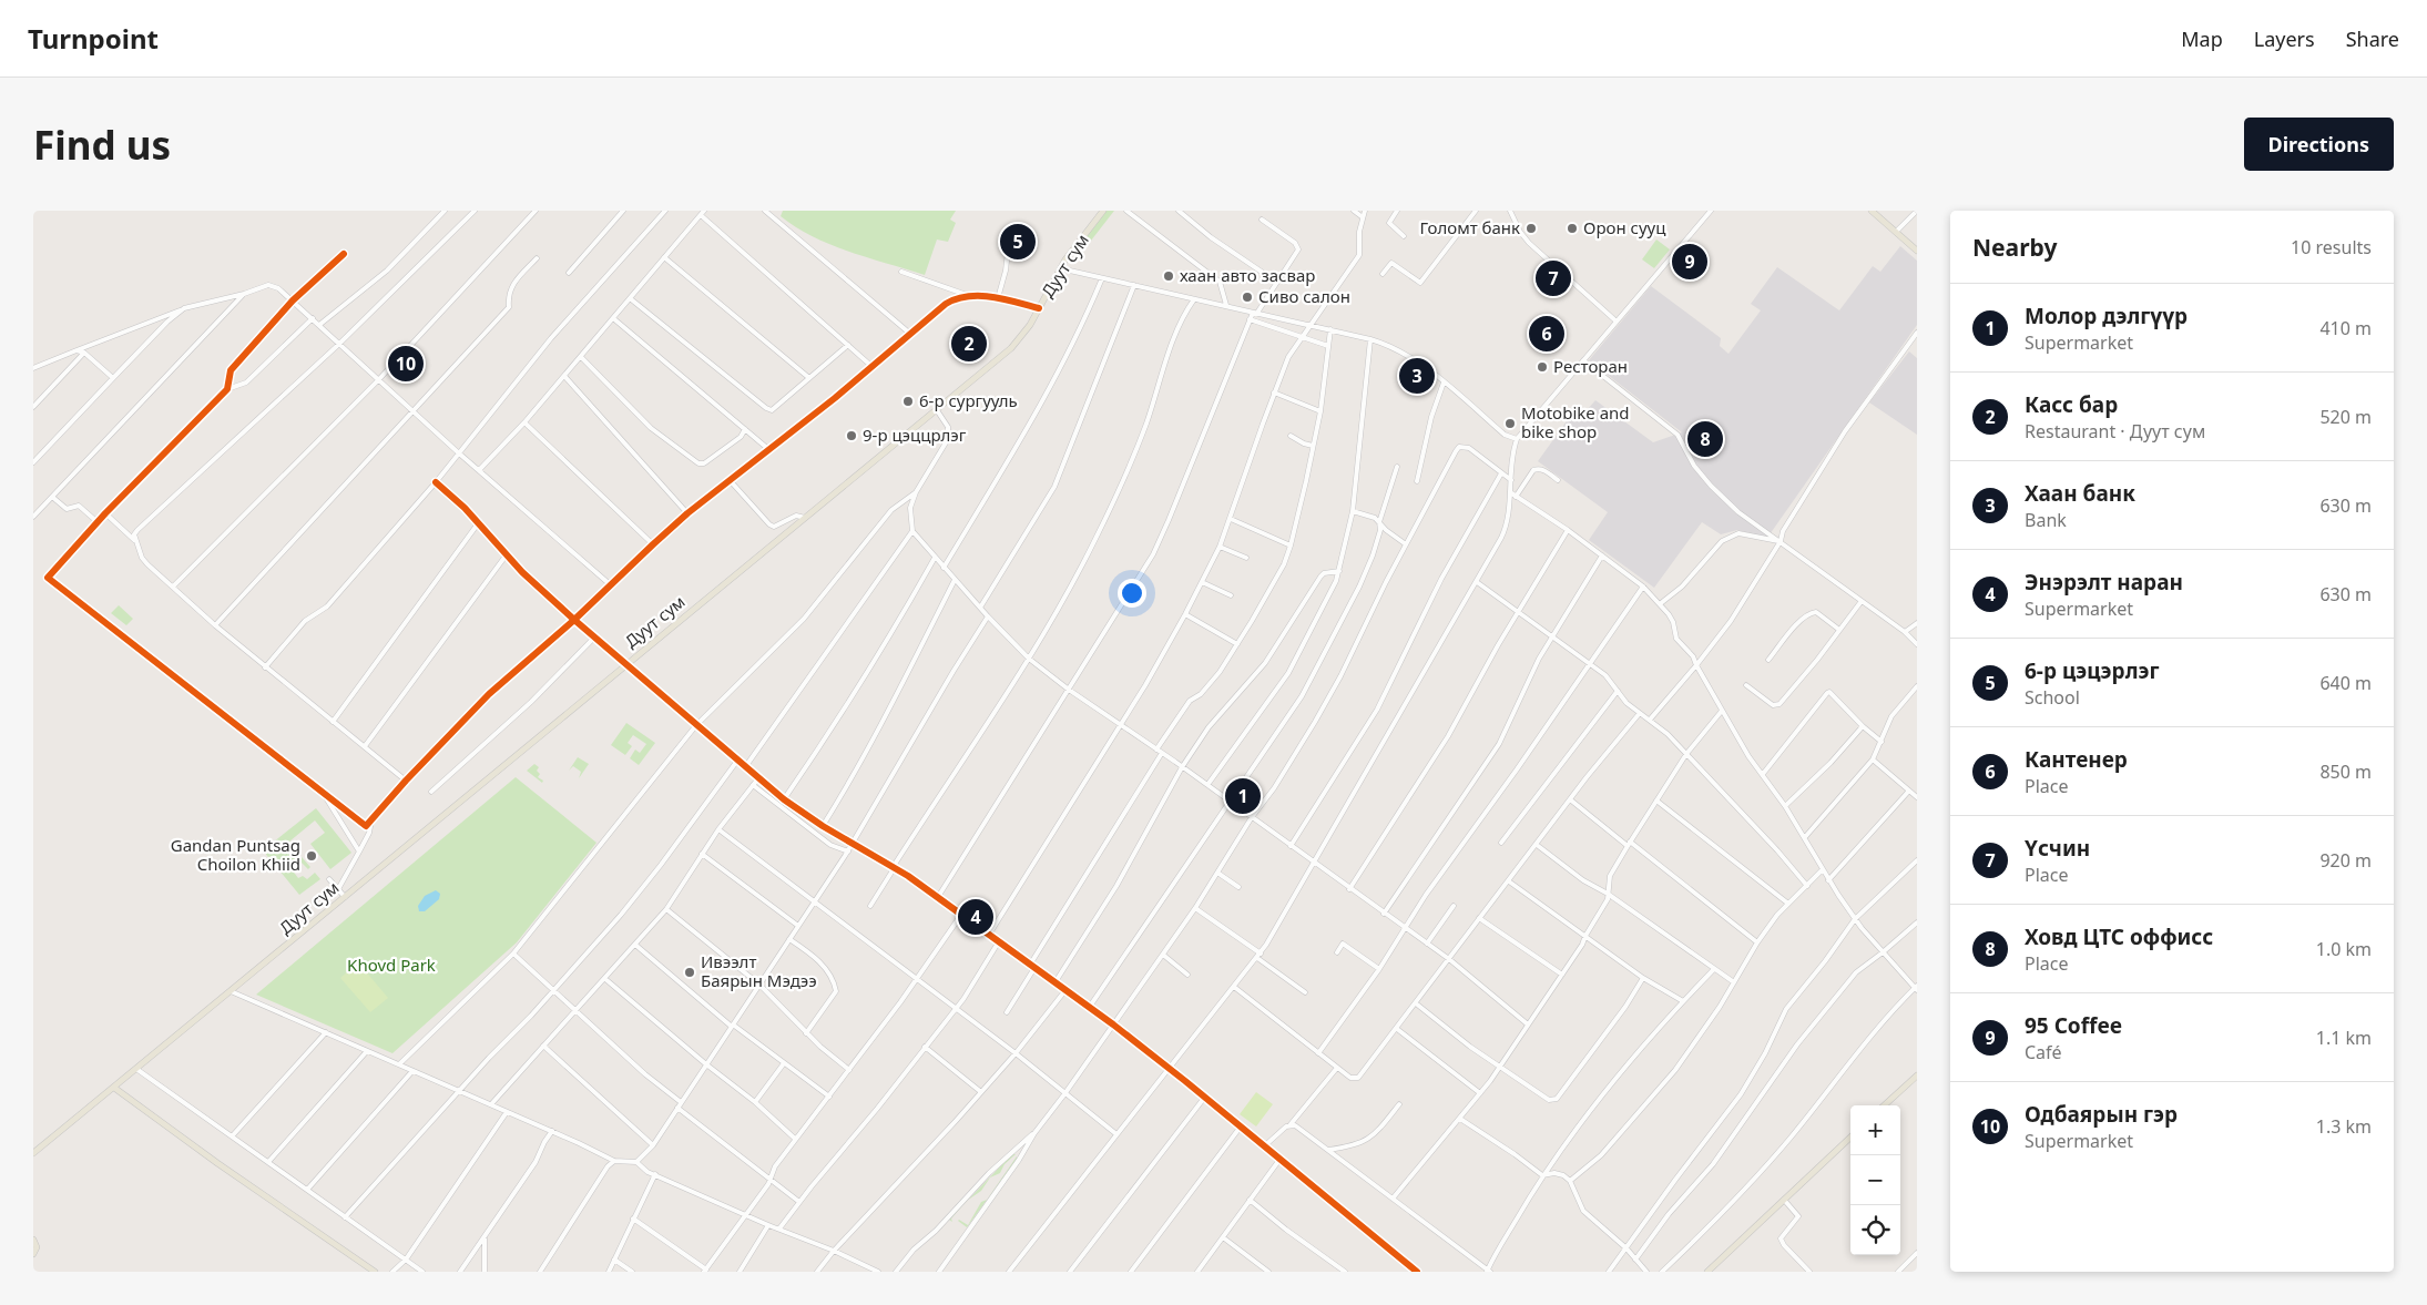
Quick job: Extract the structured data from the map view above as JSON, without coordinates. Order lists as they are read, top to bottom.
{
  "streets": {
    "main road": ["Дуут сум"]
  },
  "parks": ["Khovd Park"],
  "places": [
    "Голомт банк",
    "Орон сууц",
    "хаан авто засвар",
    "Сиво салон",
    "Ресторан",
    "6-р сургууль",
    "Motobike and bike shop",
    "9-р цэццрлэг",
    "Gandan Puntsag Choilon Khiid",
    "Ивээлт Баярын Мэдээ"
  ],
  "page": {
    "header": "Turnpoint",
    "nav": ["Map", "Layers", "Share"],
    "buttons": "Directions",
    "title": "Find us",
    "heading": ["Nearby", "10 results"],
    "pins": [
      "5",
      "9",
      "7",
      "6",
      "2",
      "10",
      "3",
      "8",
      "1",
      "4"
    ],
    "list": [
      {
        "mark": "1",
        "name": "Молор дэлгүүр",
        "note": "Supermarket",
        "value": "410 m"
      },
      {
        "mark": "2",
        "name": "Касс бар",
        "note": "Restaurant · Дуут сум",
        "value": "520 m"
      },
      {
        "mark": "3",
        "name": "Хаан банк",
        "note": "Bank",
        "value": "630 m"
      },
      {
        "mark": "4",
        "name": "Энэрэлт наран",
        "note": "Supermarket",
        "value": "630 m"
      },
      {
        "mark": "5",
        "name": "6-р цэцэрлэг",
        "note": "School",
        "value": "640 m"
      },
      {
        "mark": "6",
        "name": "Кантенер",
        "note": "Place",
        "value": "850 m"
      },
      {
        "mark": "7",
        "name": "Үсчин",
        "note": "Place",
        "value": "920 m"
      },
      {
        "mark": "8",
        "name": "Ховд ЦТС оффисс",
        "note": "Place",
        "value": "1.0 km"
      },
      {
        "mark": "9",
        "name": "95 Coffee",
        "note": "Café",
        "value": "1.1 km"
      },
      {
        "mark": "10",
        "name": "Одбаярын гэр",
        "note": "Supermarket",
        "value": "1.3 km"
      }
    ],
    "map_buttons": ["+", "−"]
  }
}
